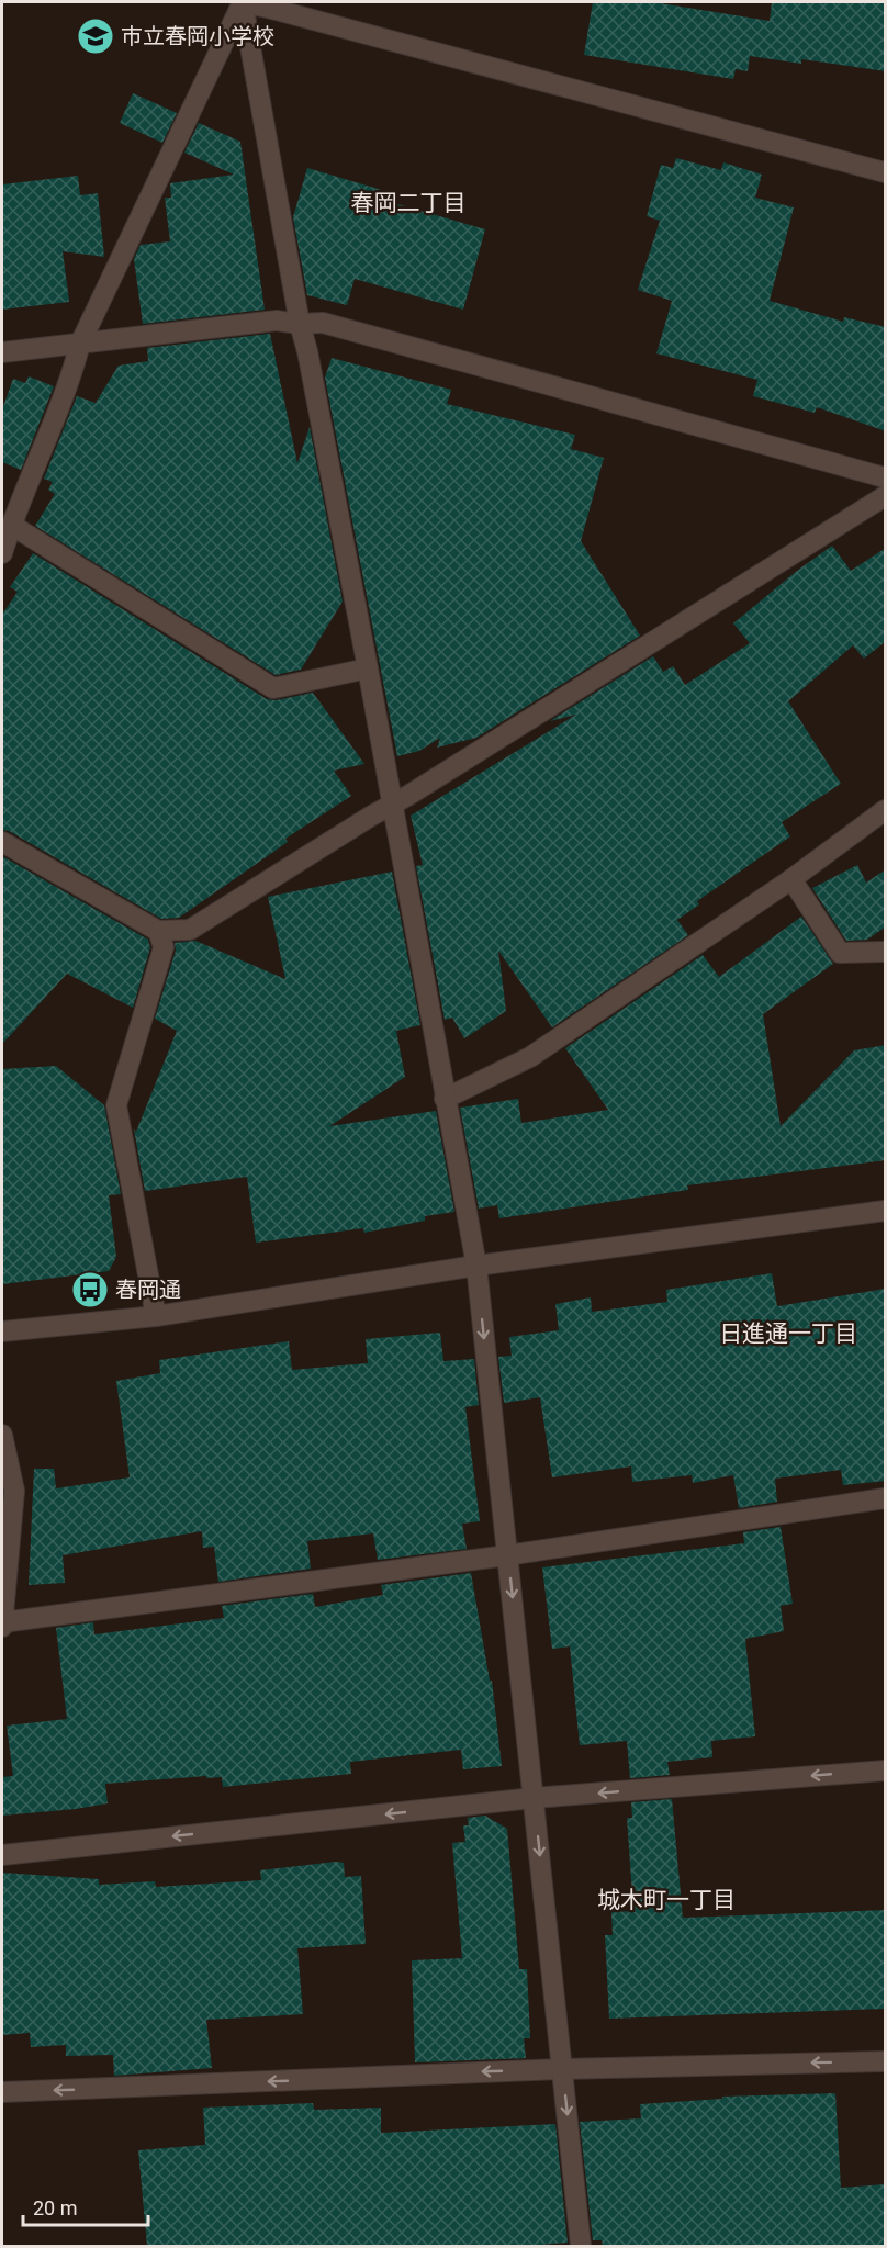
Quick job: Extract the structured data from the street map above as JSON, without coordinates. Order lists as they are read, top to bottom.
{
  "districts": ["春岡二丁目", "日進通一丁目", "城木町一丁目"],
  "places": {
    "school or university": ["市立春岡小学校"],
    "bus stop": ["春岡通"]
  },
  "scale_bar": "20 m"
}
